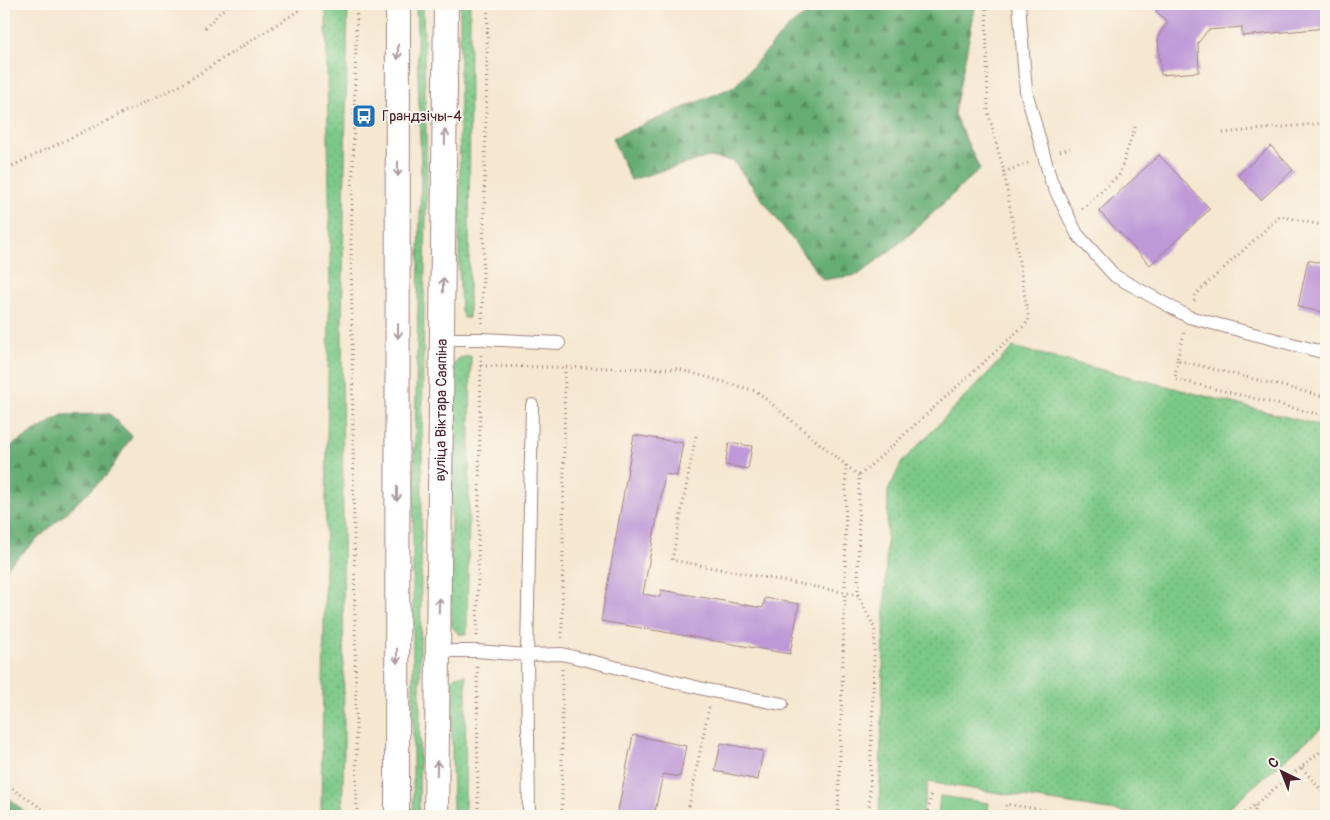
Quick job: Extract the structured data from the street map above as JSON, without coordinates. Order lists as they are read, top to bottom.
{
  "streets": {
    "street": ["вуліца Віктара Саяпіна"]
  },
  "places": {
    "bus stop": ["Грандзічы-4"]
  },
  "north": "top left"
}
